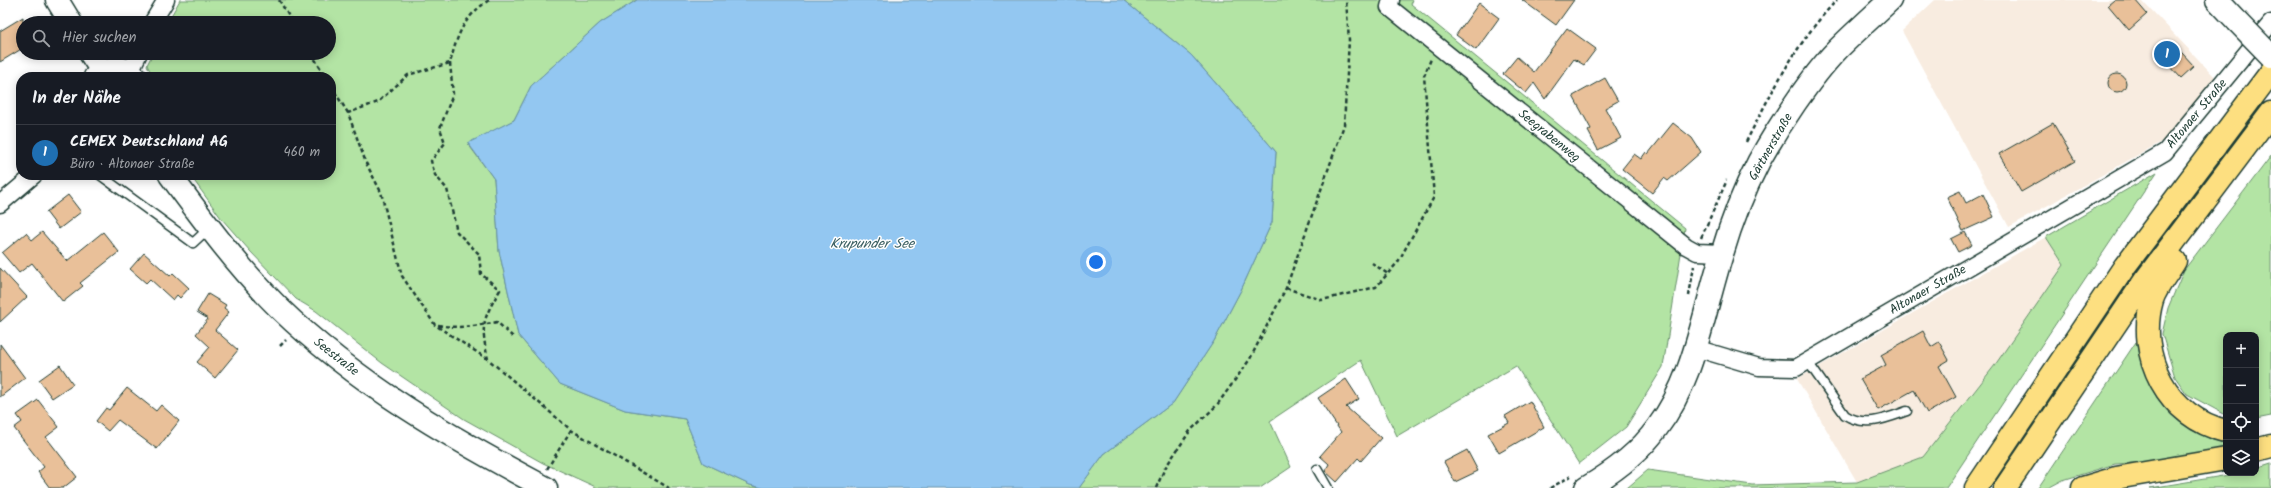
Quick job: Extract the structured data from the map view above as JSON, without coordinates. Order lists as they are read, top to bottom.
{
  "streets": {
    "main road": ["Gärtnerstraße", "Seestraße"],
    "street": ["Altonaer Straße", "Seegrabenweg"]
  },
  "crossings": [
    ["Altonaer Straße", "Gärtnerstraße"],
    ["Seegrabenweg", "Gärtnerstraße"]
  ],
  "water": ["Krupunder See"],
  "page": {
    "search": "Hier suchen",
    "pins": "1",
    "heading": "In der Nähe",
    "list": [
      {
        "mark": "1",
        "name": "CEMEX Deutschland AG",
        "note": "Büro · Altonaer Straße",
        "value": "460 m"
      }
    ],
    "map_buttons": ["+", "−"]
  }
}
